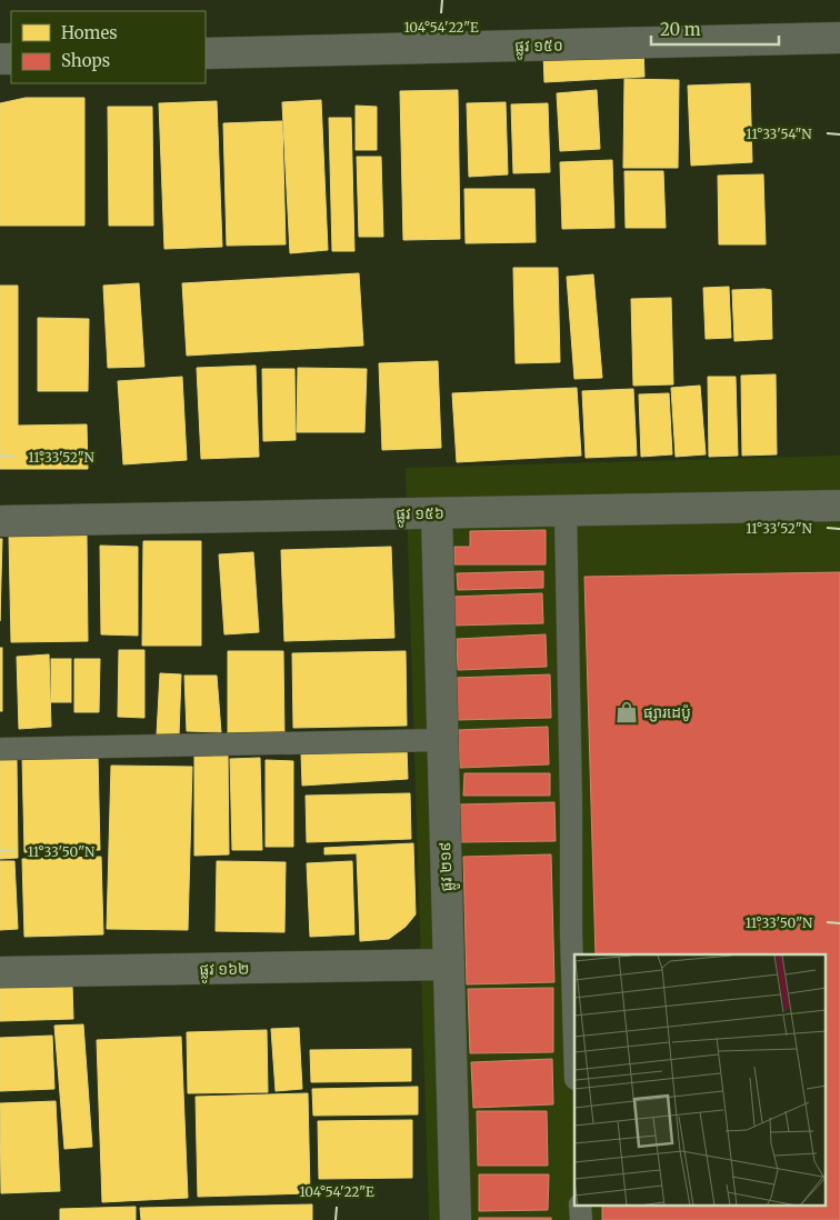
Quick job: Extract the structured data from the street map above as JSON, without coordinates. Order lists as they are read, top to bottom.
{
  "streets": {
    "street": [
      "ផ្លូវ ១៥០",
      "ផ្លូវ ១៥៦",
      "ផ្លូវ ២១៩",
      "ផ្លូវ ១៦២"
    ]
  },
  "crossings": [
    ["ផ្លូវ ១៥៦", "ផ្លូវ ២១៩"],
    ["ផ្លូវ ២១៩", "ផ្លូវ ១៦២"]
  ],
  "places": {
    "shop": ["ផ្សារដេប៉ូ"]
  },
  "legend": ["Homes", "Shops"],
  "scale_bar": "20 m",
  "coordinates": [
    "104°54'22\"E",
    "11°33'54\"N",
    "11°33'52\"N",
    "11°33'50\"N"
  ]
}
